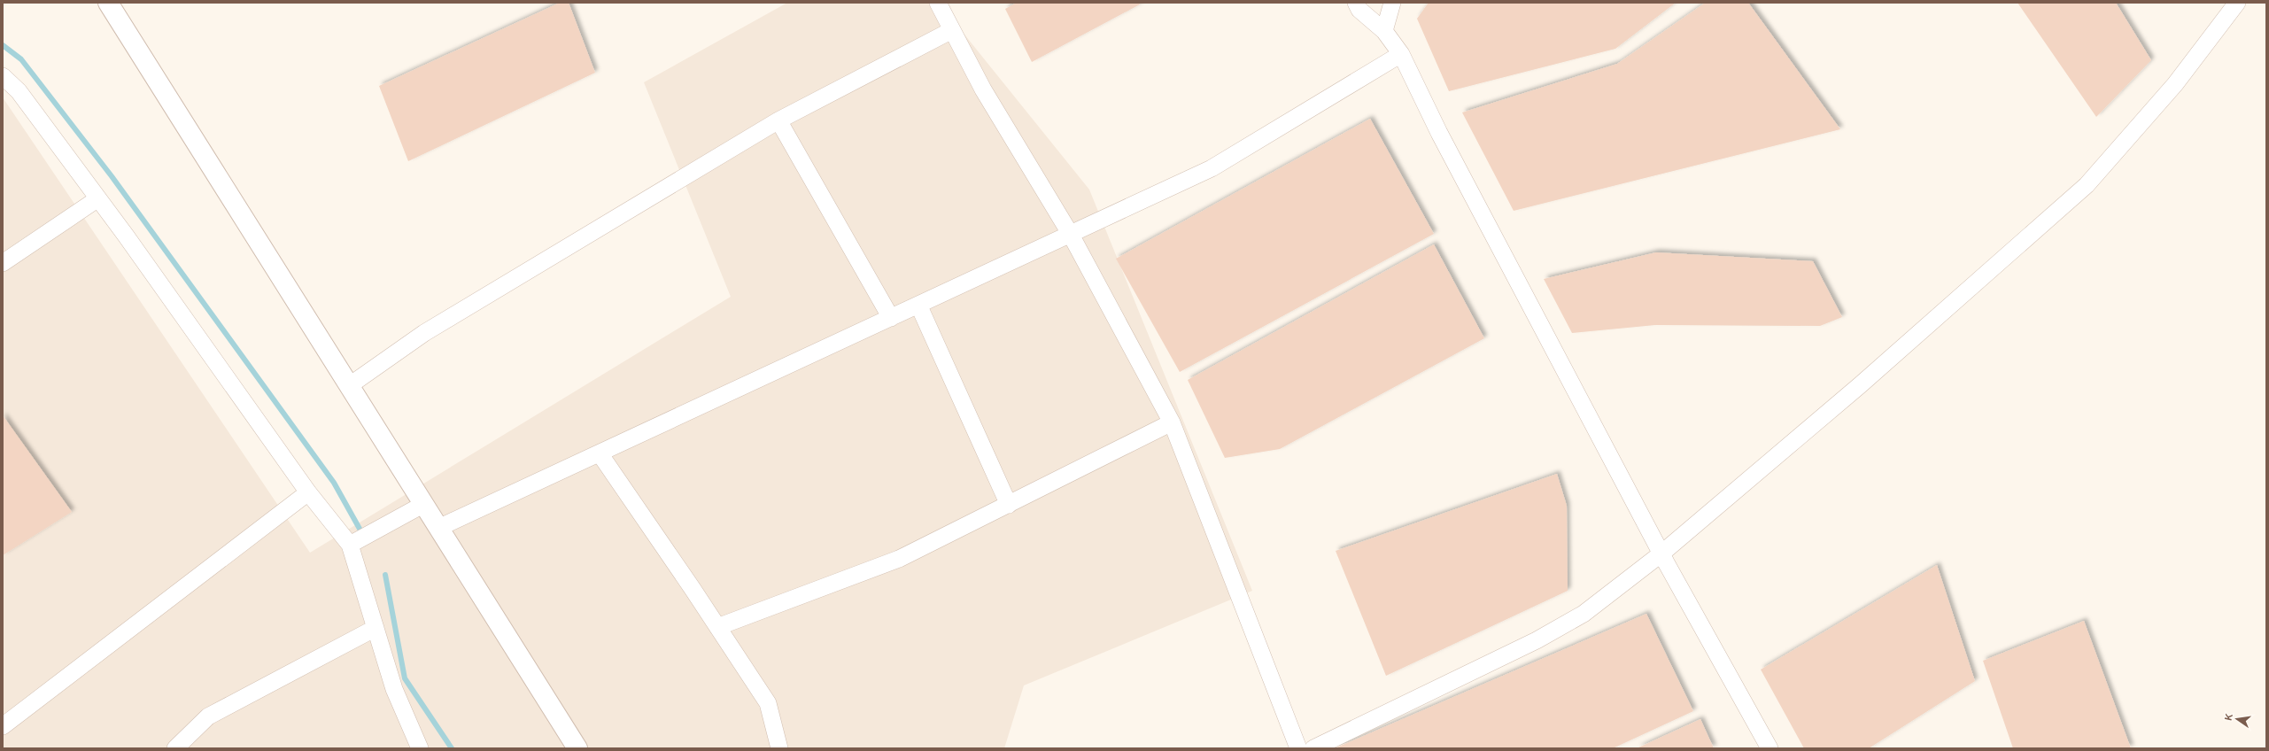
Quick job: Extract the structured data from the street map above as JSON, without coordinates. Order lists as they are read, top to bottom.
{
  "north": "left"
}
